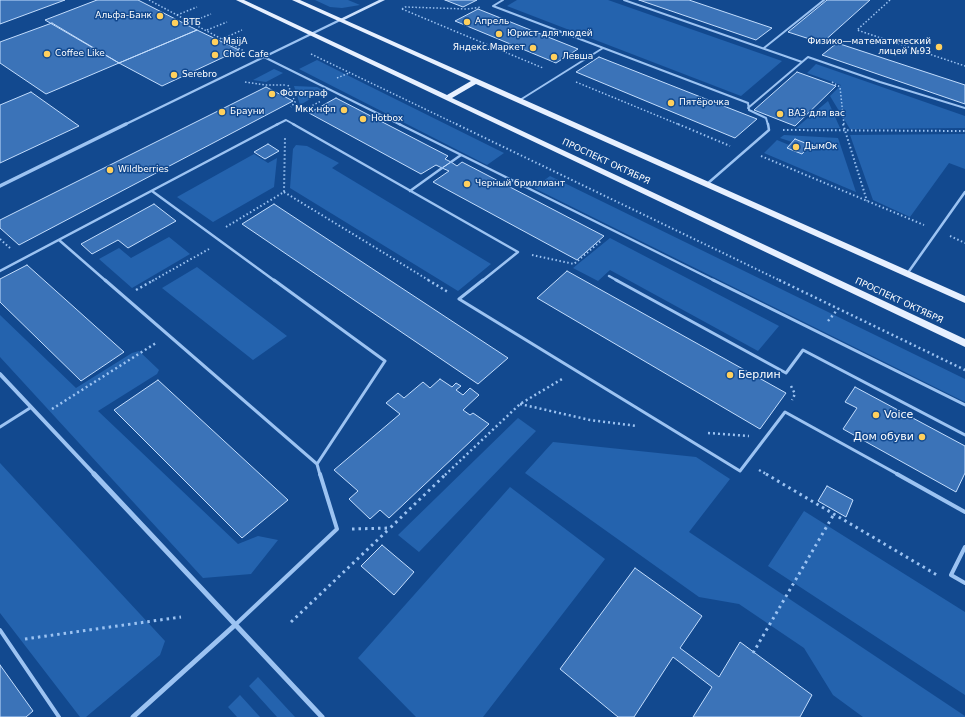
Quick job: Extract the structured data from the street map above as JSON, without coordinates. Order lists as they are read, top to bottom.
{
  "streets": {
    "main road": ["ПРОСПЕКТ ОКТЯБРЯ"]
  },
  "places": [
    "Альфа-Банк",
    "Апрель",
    "ВТБ",
    "Юрист для людей",
    "MaijA",
    "Физико—математический лицей №93",
    "Яндекс.Маркет",
    "Coffee Like",
    "Choc Cafe",
    "Левша",
    "Serebro",
    "Фотограф",
    "Пятёрочка",
    "Мкк нфп",
    "Брауни",
    "ВАЗ для вас",
    "Hotbox",
    "ДымОк",
    "Wildberries",
    "Черный бриллиант",
    "Берлин",
    "Voice",
    "Дом обуви"
  ]
}
